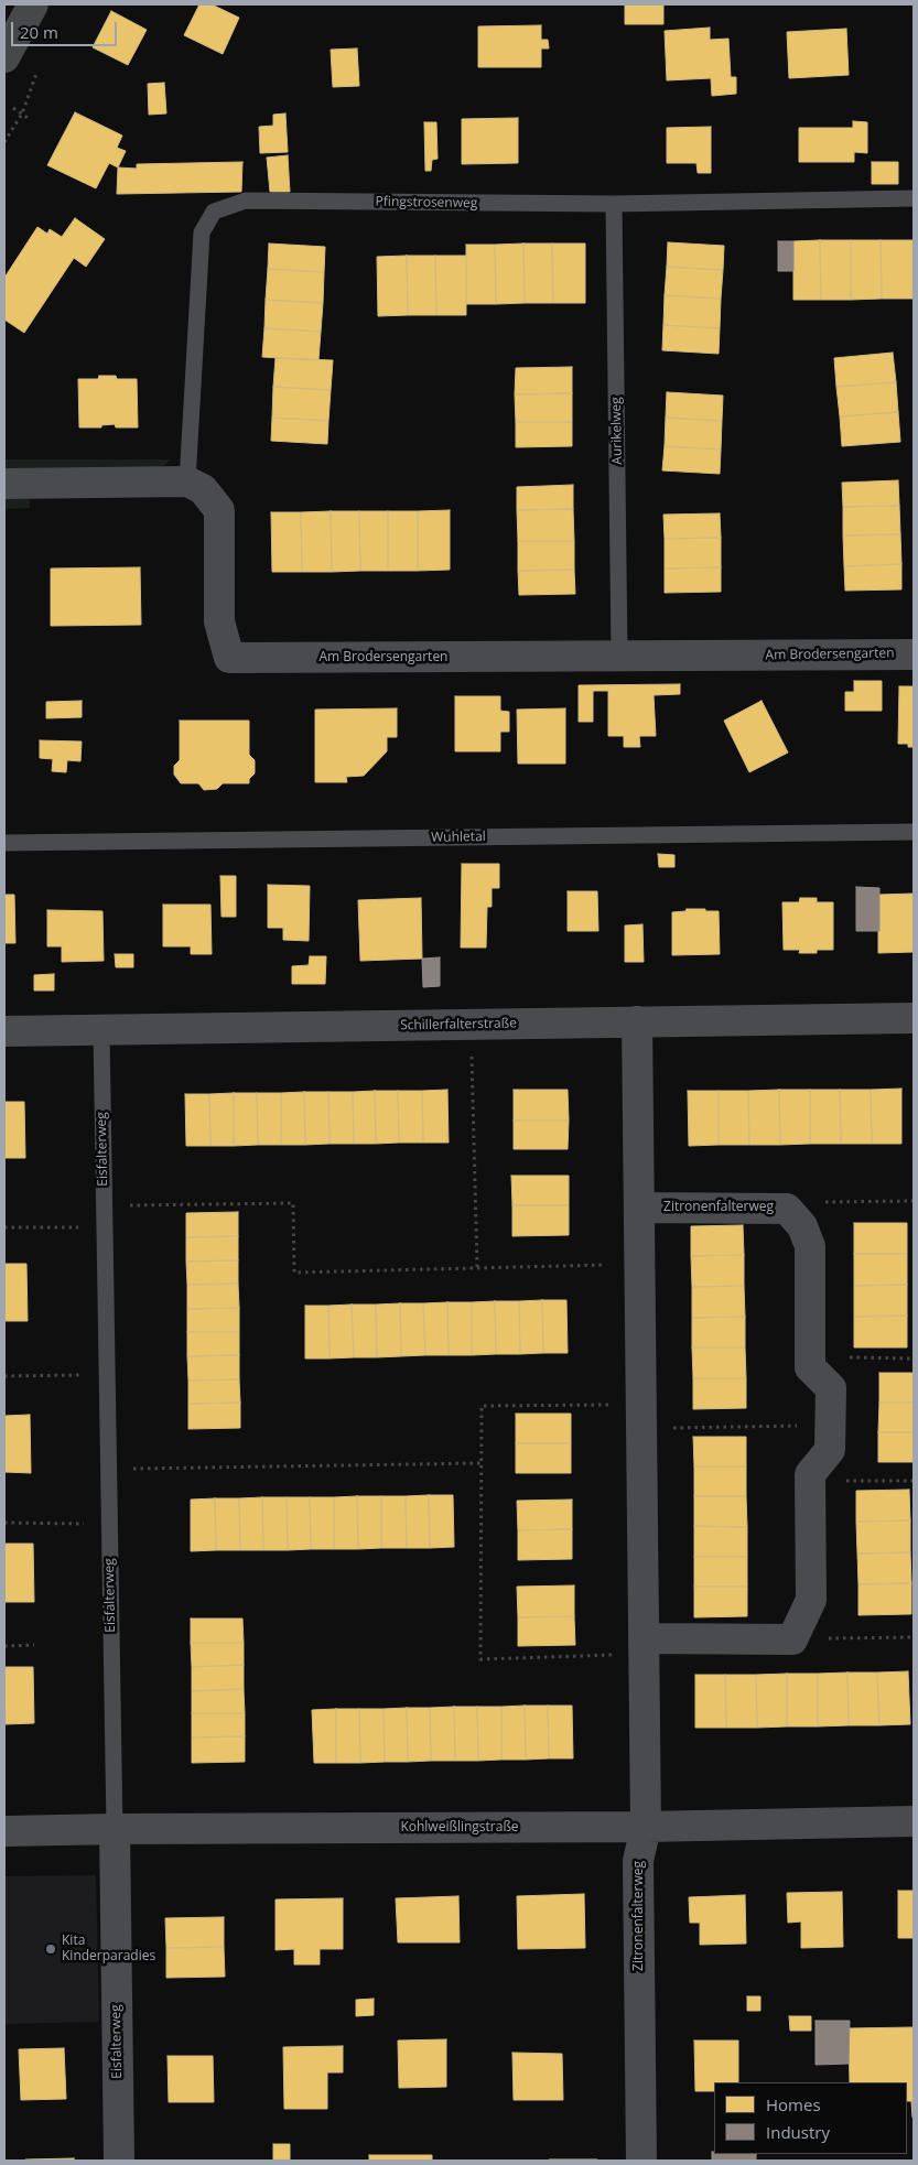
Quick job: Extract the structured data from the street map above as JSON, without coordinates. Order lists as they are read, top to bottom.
{
  "streets": {
    "street": [
      "Am Brodersengarten",
      "Schillerfalterstraße",
      "Eisfalterweg",
      "Zitronenfalterweg",
      "Kohlweißlingstraße"
    ],
    "lane": ["Pfingstrosenweg", "Aurikelweg", "Wuhletal"]
  },
  "crossings": [
    ["Pfingstrosenweg", "Aurikelweg"],
    ["Pfingstrosenweg", "Am Brodersengarten"],
    ["Aurikelweg", "Am Brodersengarten"],
    ["Schillerfalterstraße", "Eisfalterweg"],
    ["Schillerfalterstraße", "Zitronenfalterweg"],
    ["Eisfalterweg", "Kohlweißlingstraße"],
    ["Zitronenfalterweg", "Kohlweißlingstraße"]
  ],
  "places": ["Kita Kinderparadies"],
  "legend": ["Homes", "Industry"],
  "scale_bar": "20 m"
}
